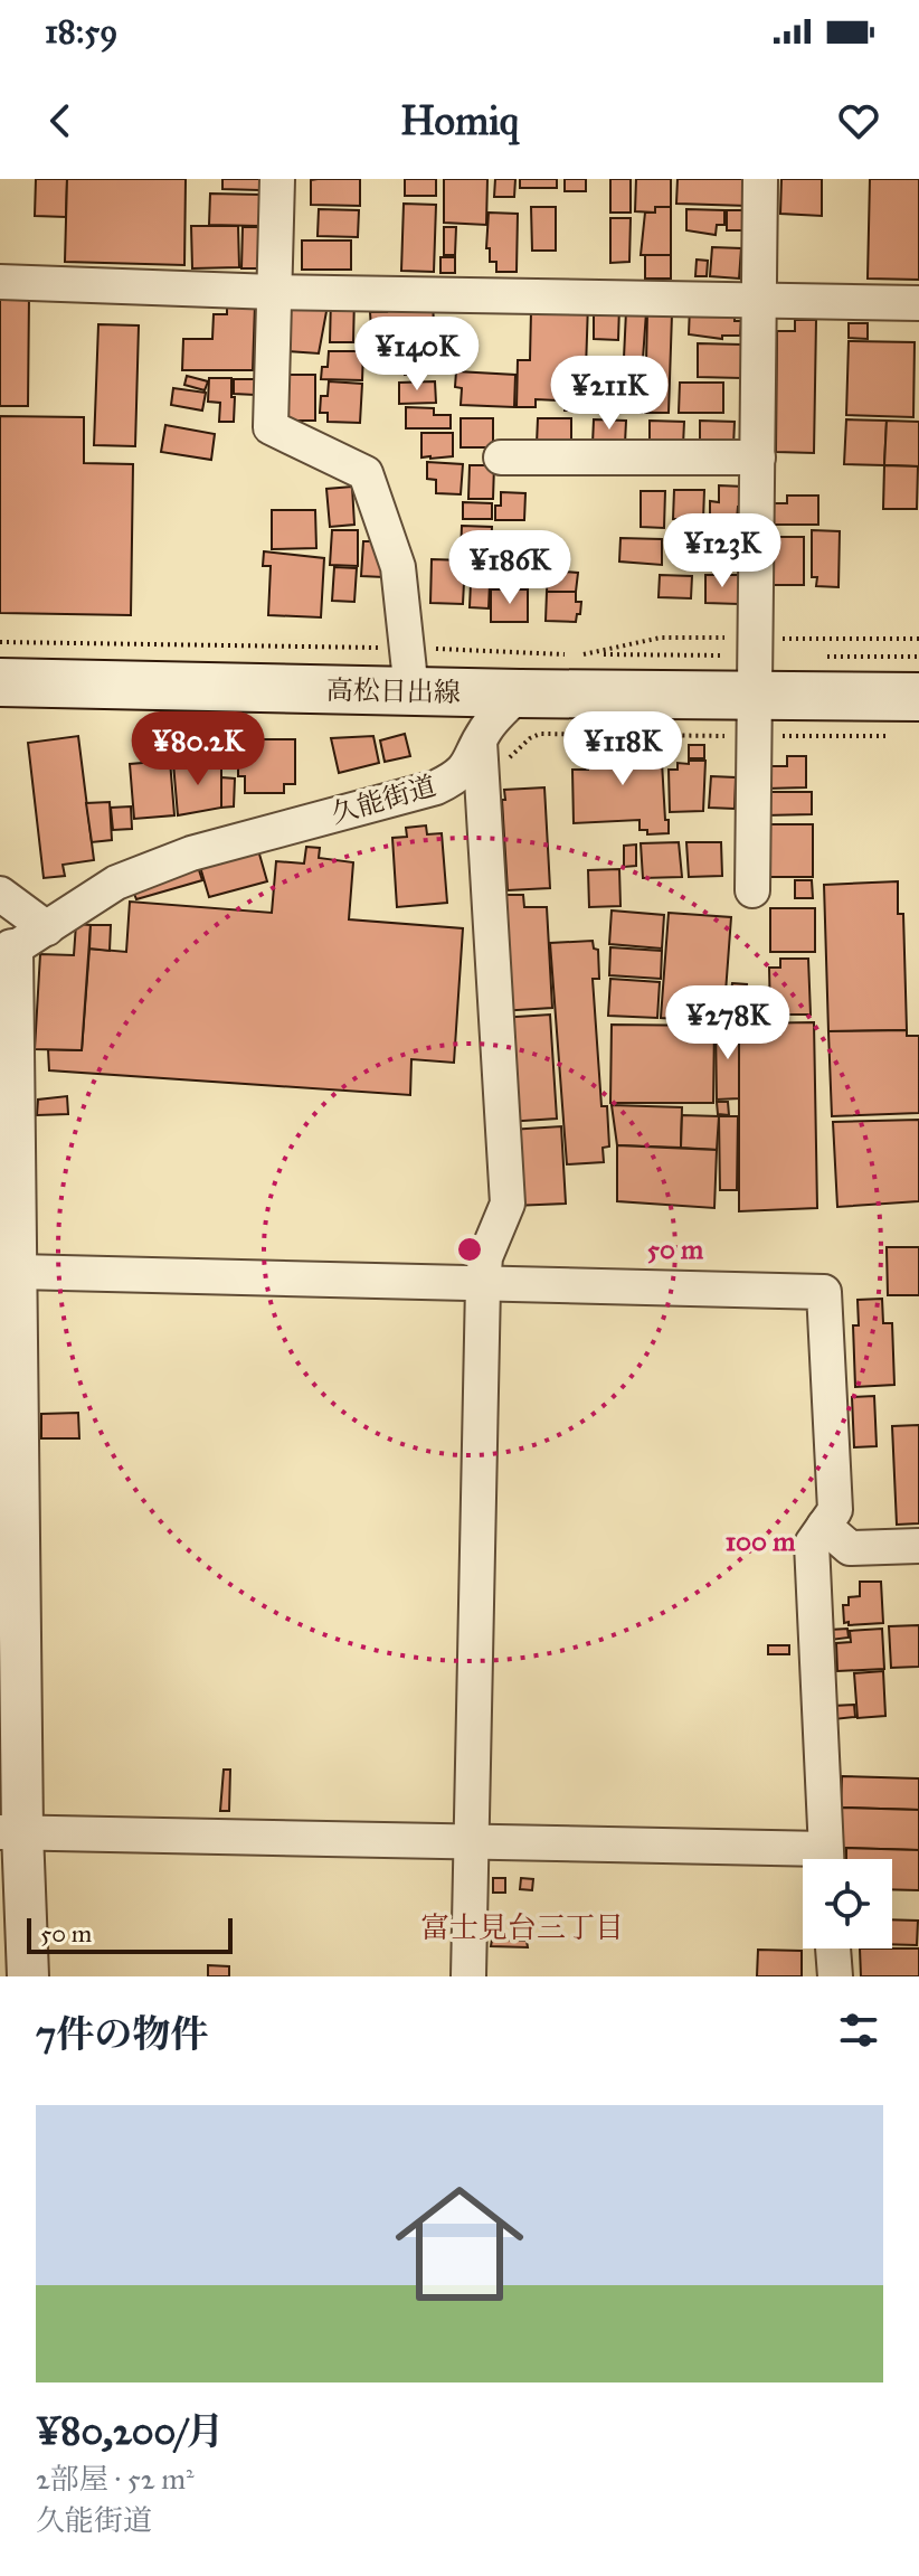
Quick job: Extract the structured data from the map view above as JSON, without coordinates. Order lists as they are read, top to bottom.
{
  "streets": {
    "main road": ["高松日出線"],
    "street": ["久能街道"]
  },
  "crossings": [
    ["高松日出線", "久能街道"]
  ],
  "districts": ["富士見台三丁目"],
  "scale_bar": "50 m",
  "page": {
    "status": "18:59",
    "header": "Homiq",
    "price": [
      "¥140K",
      "¥211K",
      "¥123K",
      "¥186K",
      "¥80.2K",
      "¥118K",
      "¥278K"
    ],
    "scale": "50 m",
    "heading": "7件の物件",
    "list": [
      {
        "name": "¥80,200/月",
        "note": "2部屋 · 52 m² · 久能街道"
      }
    ]
  },
  "rings": ["50 m", "100 m"]
}
